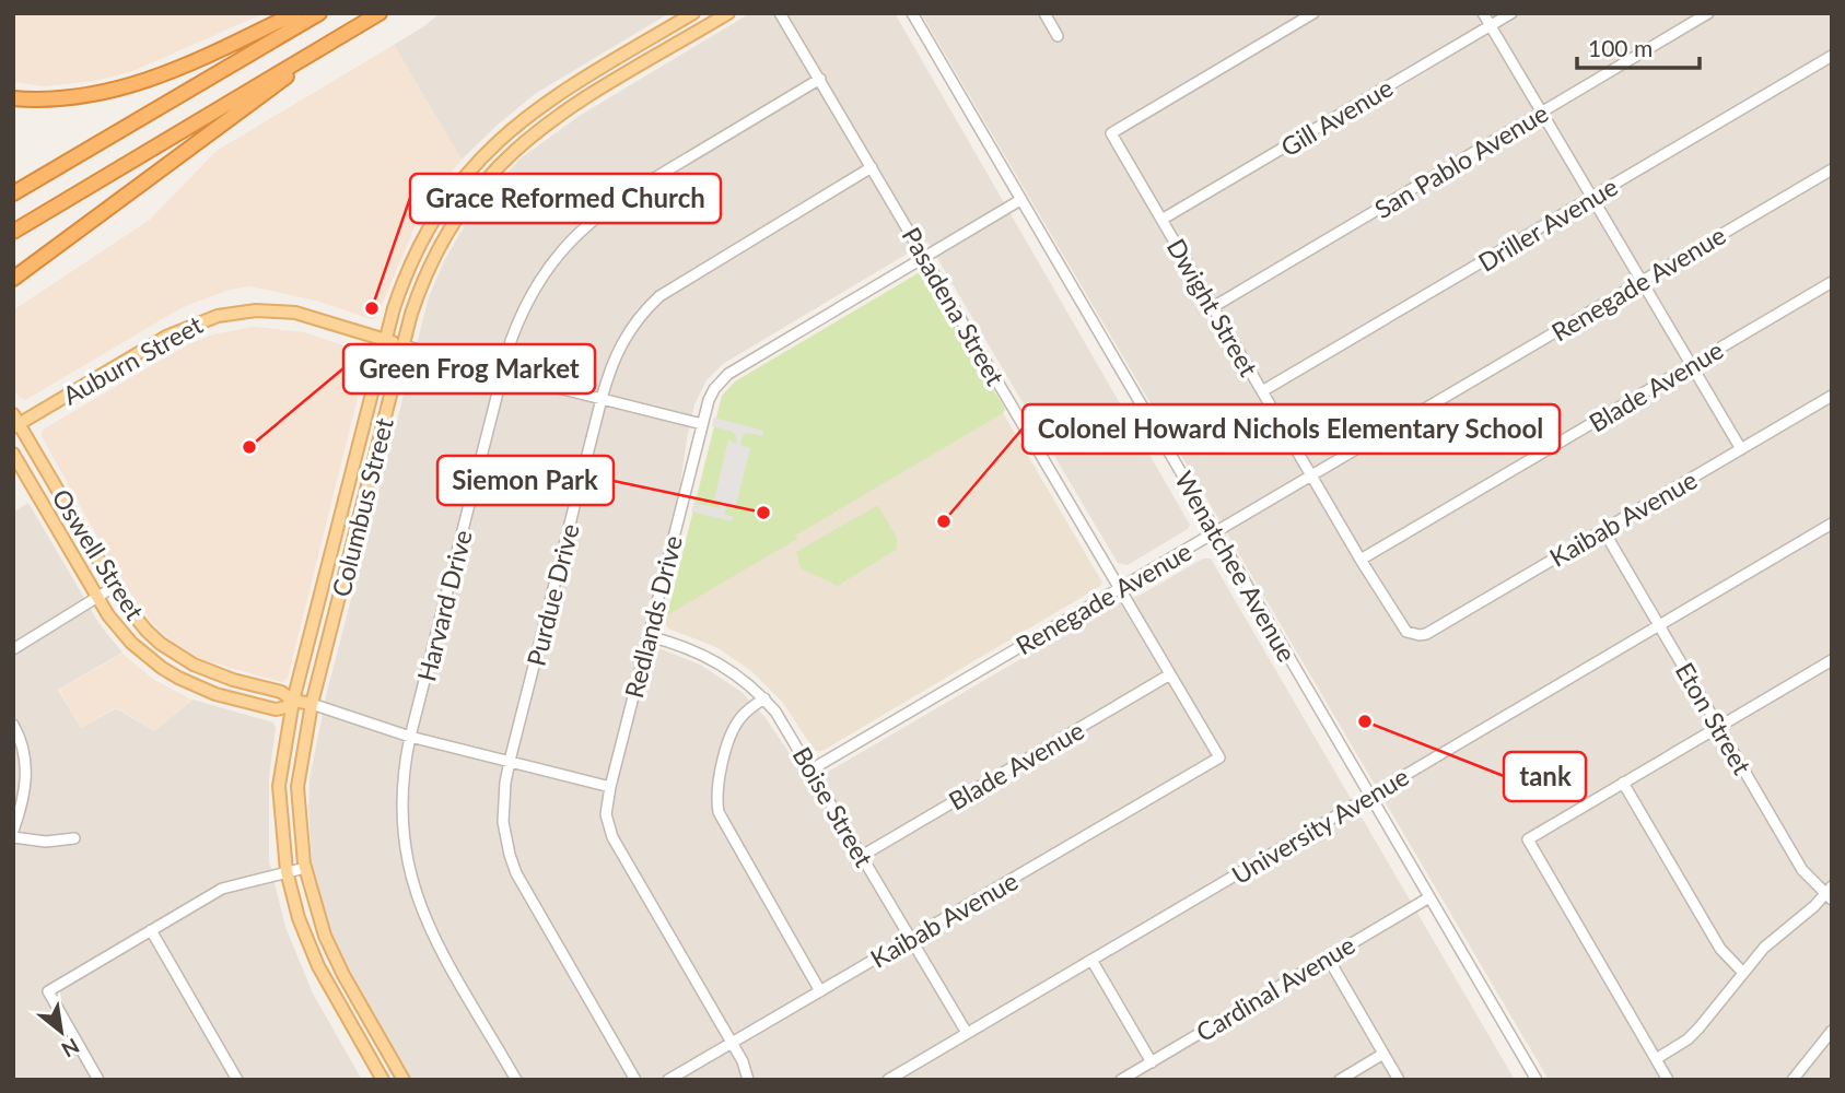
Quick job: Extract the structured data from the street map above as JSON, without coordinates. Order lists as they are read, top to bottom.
{
  "streets": {
    "main road": ["Auburn Street", "Columbus Street", "Oswell Street"],
    "street": [
      "Gill Avenue",
      "San Pablo Avenue",
      "Driller Avenue",
      "Renegade Avenue",
      "Pasadena Street",
      "Dwight Street",
      "Blade Avenue",
      "Kaibab Avenue",
      "Wenatchee Avenue",
      "Purdue Drive",
      "Harvard Drive",
      "Redlands Drive",
      "Eton Street",
      "Boise Street",
      "University Avenue",
      "Cardinal Avenue"
    ]
  },
  "crossings": [
    ["Gill Avenue", "Dwight Street"],
    ["San Pablo Avenue", "Dwight Street"],
    ["Driller Avenue", "Dwight Street"],
    ["Renegade Avenue", "Pasadena Street"],
    ["Renegade Avenue", "Dwight Street"],
    ["Renegade Avenue", "Wenatchee Avenue"],
    ["Renegade Avenue", "Boise Street"],
    ["Pasadena Street", "Blade Avenue"],
    ["Pasadena Street", "Kaibab Avenue"],
    ["Pasadena Street", "Purdue Drive"],
    ["Pasadena Street", "Harvard Drive"],
    ["Pasadena Street", "Redlands Drive"],
    ["Dwight Street", "Blade Avenue"],
    ["Dwight Street", "Kaibab Avenue"],
    ["Auburn Street", "Columbus Street"],
    ["Auburn Street", "Oswell Street"],
    ["Auburn Street", "Purdue Drive"],
    ["Auburn Street", "Harvard Drive"],
    ["Auburn Street", "Redlands Drive"],
    ["Blade Avenue", "Boise Street"],
    ["Columbus Street", "Oswell Street"],
    ["Kaibab Avenue", "Redlands Drive"],
    ["Kaibab Avenue", "Eton Street"],
    ["Kaibab Avenue", "Boise Street"],
    ["Oswell Street", "Purdue Drive"],
    ["Oswell Street", "Harvard Drive"],
    ["Oswell Street", "Redlands Drive"],
    ["Wenatchee Avenue", "Redlands Drive"],
    ["Wenatchee Avenue", "University Avenue"],
    ["Wenatchee Avenue", "Cardinal Avenue"],
    ["Redlands Drive", "Boise Street"],
    ["Eton Street", "University Avenue"],
    ["Boise Street", "University Avenue"]
  ],
  "places": [
    "Grace Reformed Church",
    "Green Frog Market",
    "Siemon Park",
    "Colonel Howard Nichols Elementary School",
    "tank"
  ],
  "scale_bar": "100 m",
  "north": "bottom right"
}
